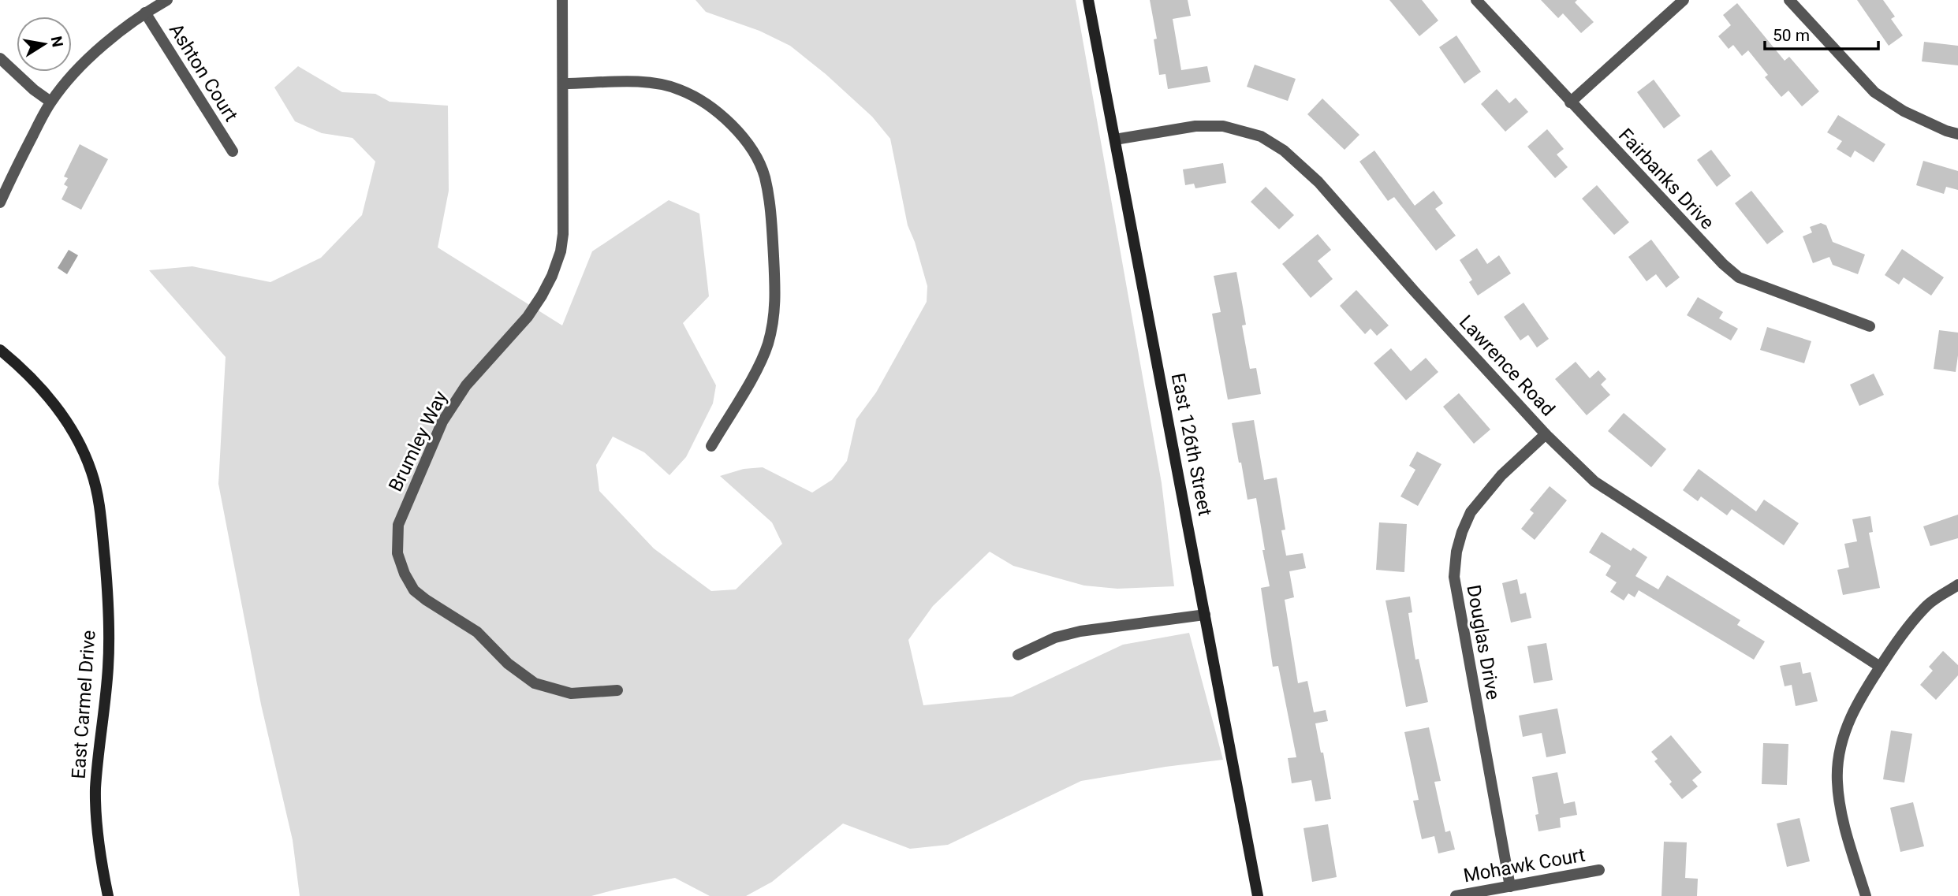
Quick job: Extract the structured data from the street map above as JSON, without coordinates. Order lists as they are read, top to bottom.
{
  "streets": {
    "street": [
      "Ashton Court",
      "Fairbanks Drive",
      "Lawrence Road",
      "Brumley Way",
      "East 126th Street",
      "Douglas Drive",
      "East Carmel Drive",
      "Mohawk Court"
    ]
  },
  "crossings": [
    ["Lawrence Road", "East 126th Street"],
    ["Lawrence Road", "Douglas Drive"],
    ["Douglas Drive", "Mohawk Court"]
  ],
  "scale_bar": "50 m",
  "north": "right"
}
